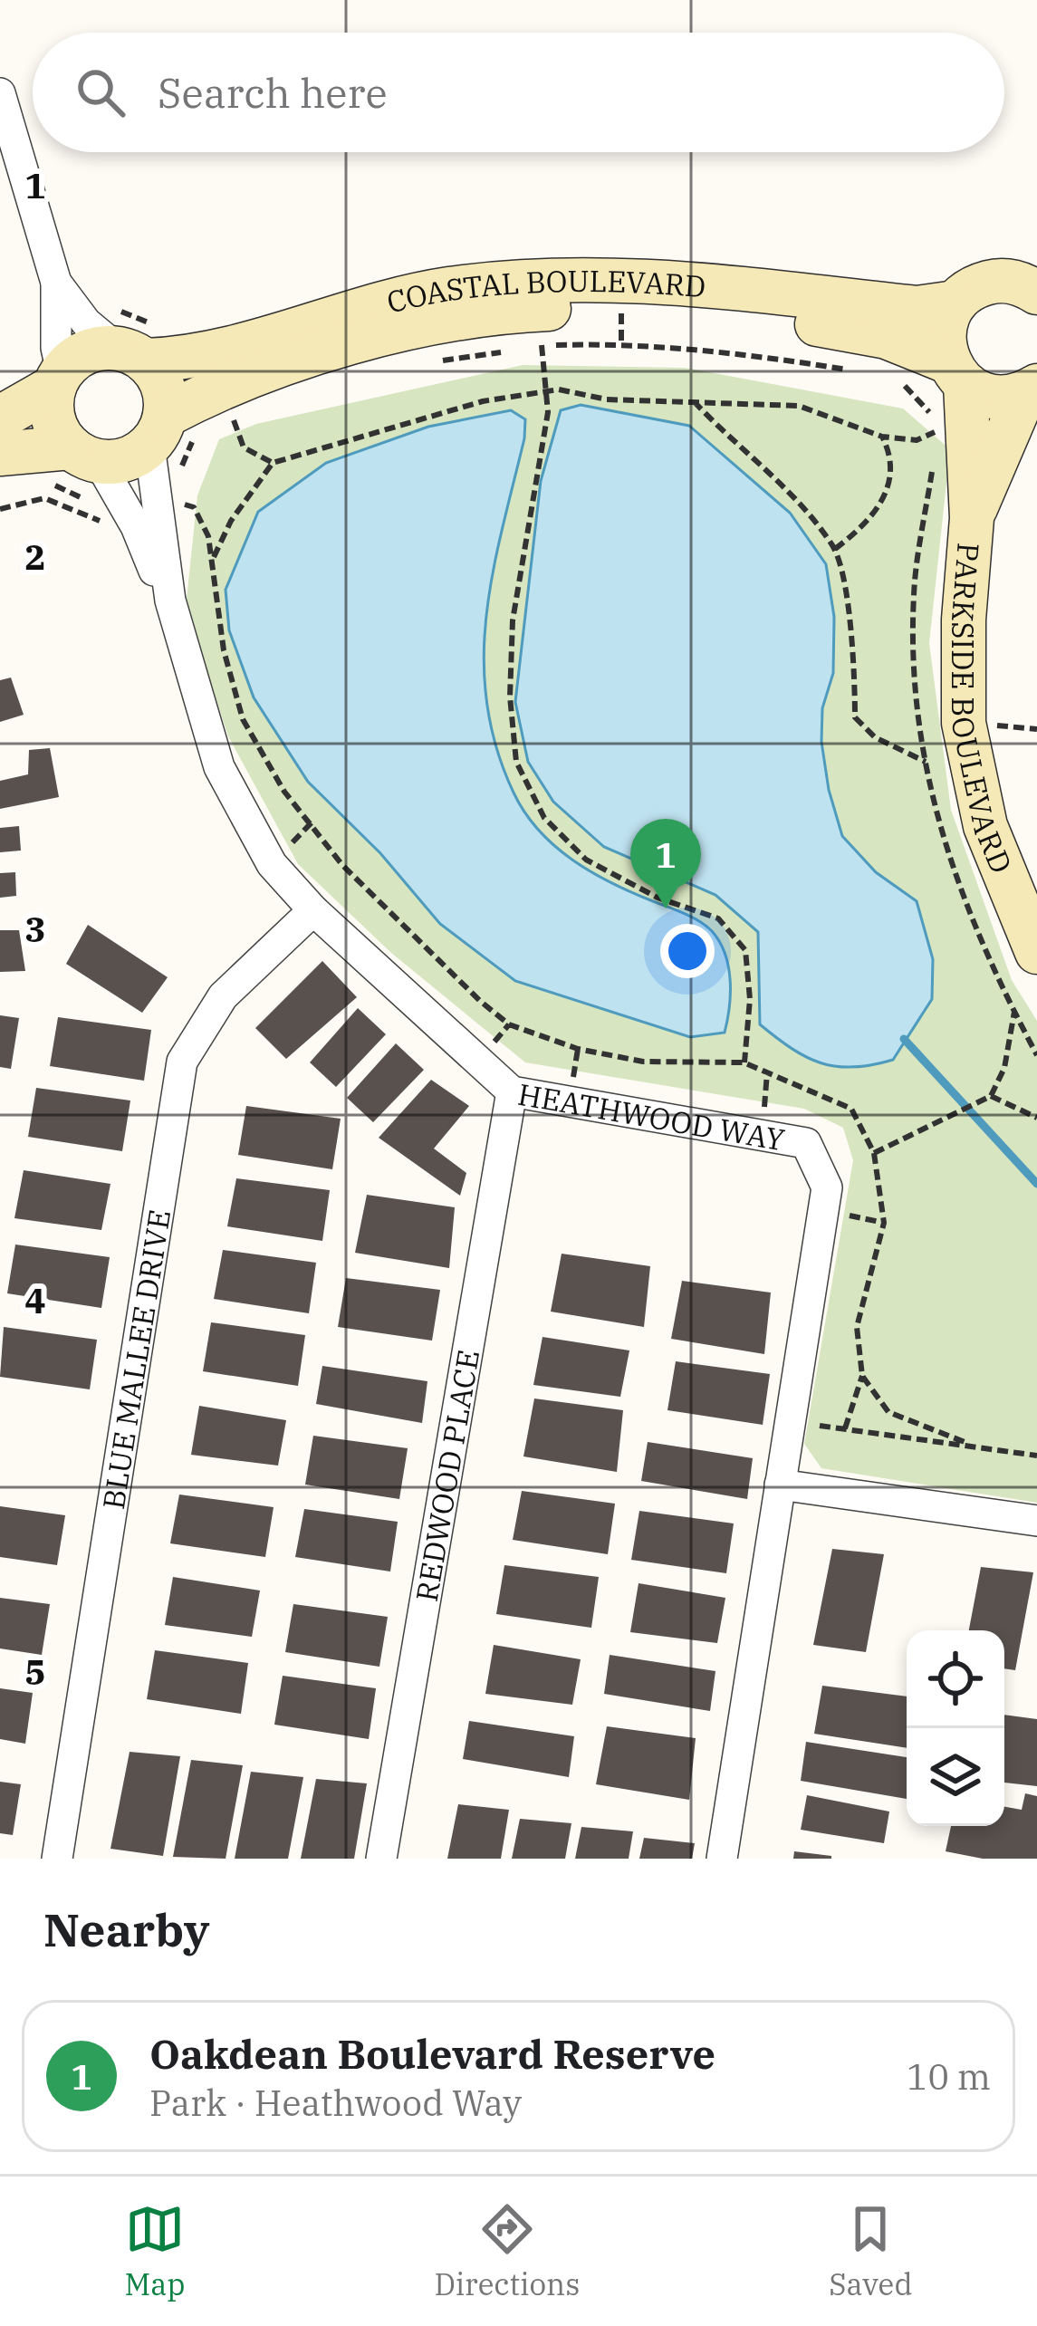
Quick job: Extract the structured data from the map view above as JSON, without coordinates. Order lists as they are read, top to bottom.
{
  "streets": {
    "street": [
      "COASTAL BOULEVARD",
      "PARKSIDE BOULEVARD",
      "HEATHWOOD WAY",
      "BLUE MALLEE DRIVE",
      "REDWOOD PLACE"
    ]
  },
  "crossings": [
    ["COASTAL BOULEVARD", "PARKSIDE BOULEVARD"],
    ["COASTAL BOULEVARD", "HEATHWOOD WAY"],
    ["HEATHWOOD WAY", "BLUE MALLEE DRIVE"],
    ["HEATHWOOD WAY", "REDWOOD PLACE"]
  ],
  "page": {
    "search": "Search here",
    "pins": "1",
    "heading": "Nearby",
    "list": [
      {
        "mark": "1",
        "name": "Oakdean Boulevard Reserve",
        "note": "Park · Heathwood Way",
        "value": "10 m"
      }
    ],
    "nav": ["Map", "Directions", "Saved"]
  },
  "grid": {
    "rows": [
      "1",
      "2",
      "3",
      "4",
      "5"
    ]
  }
}
